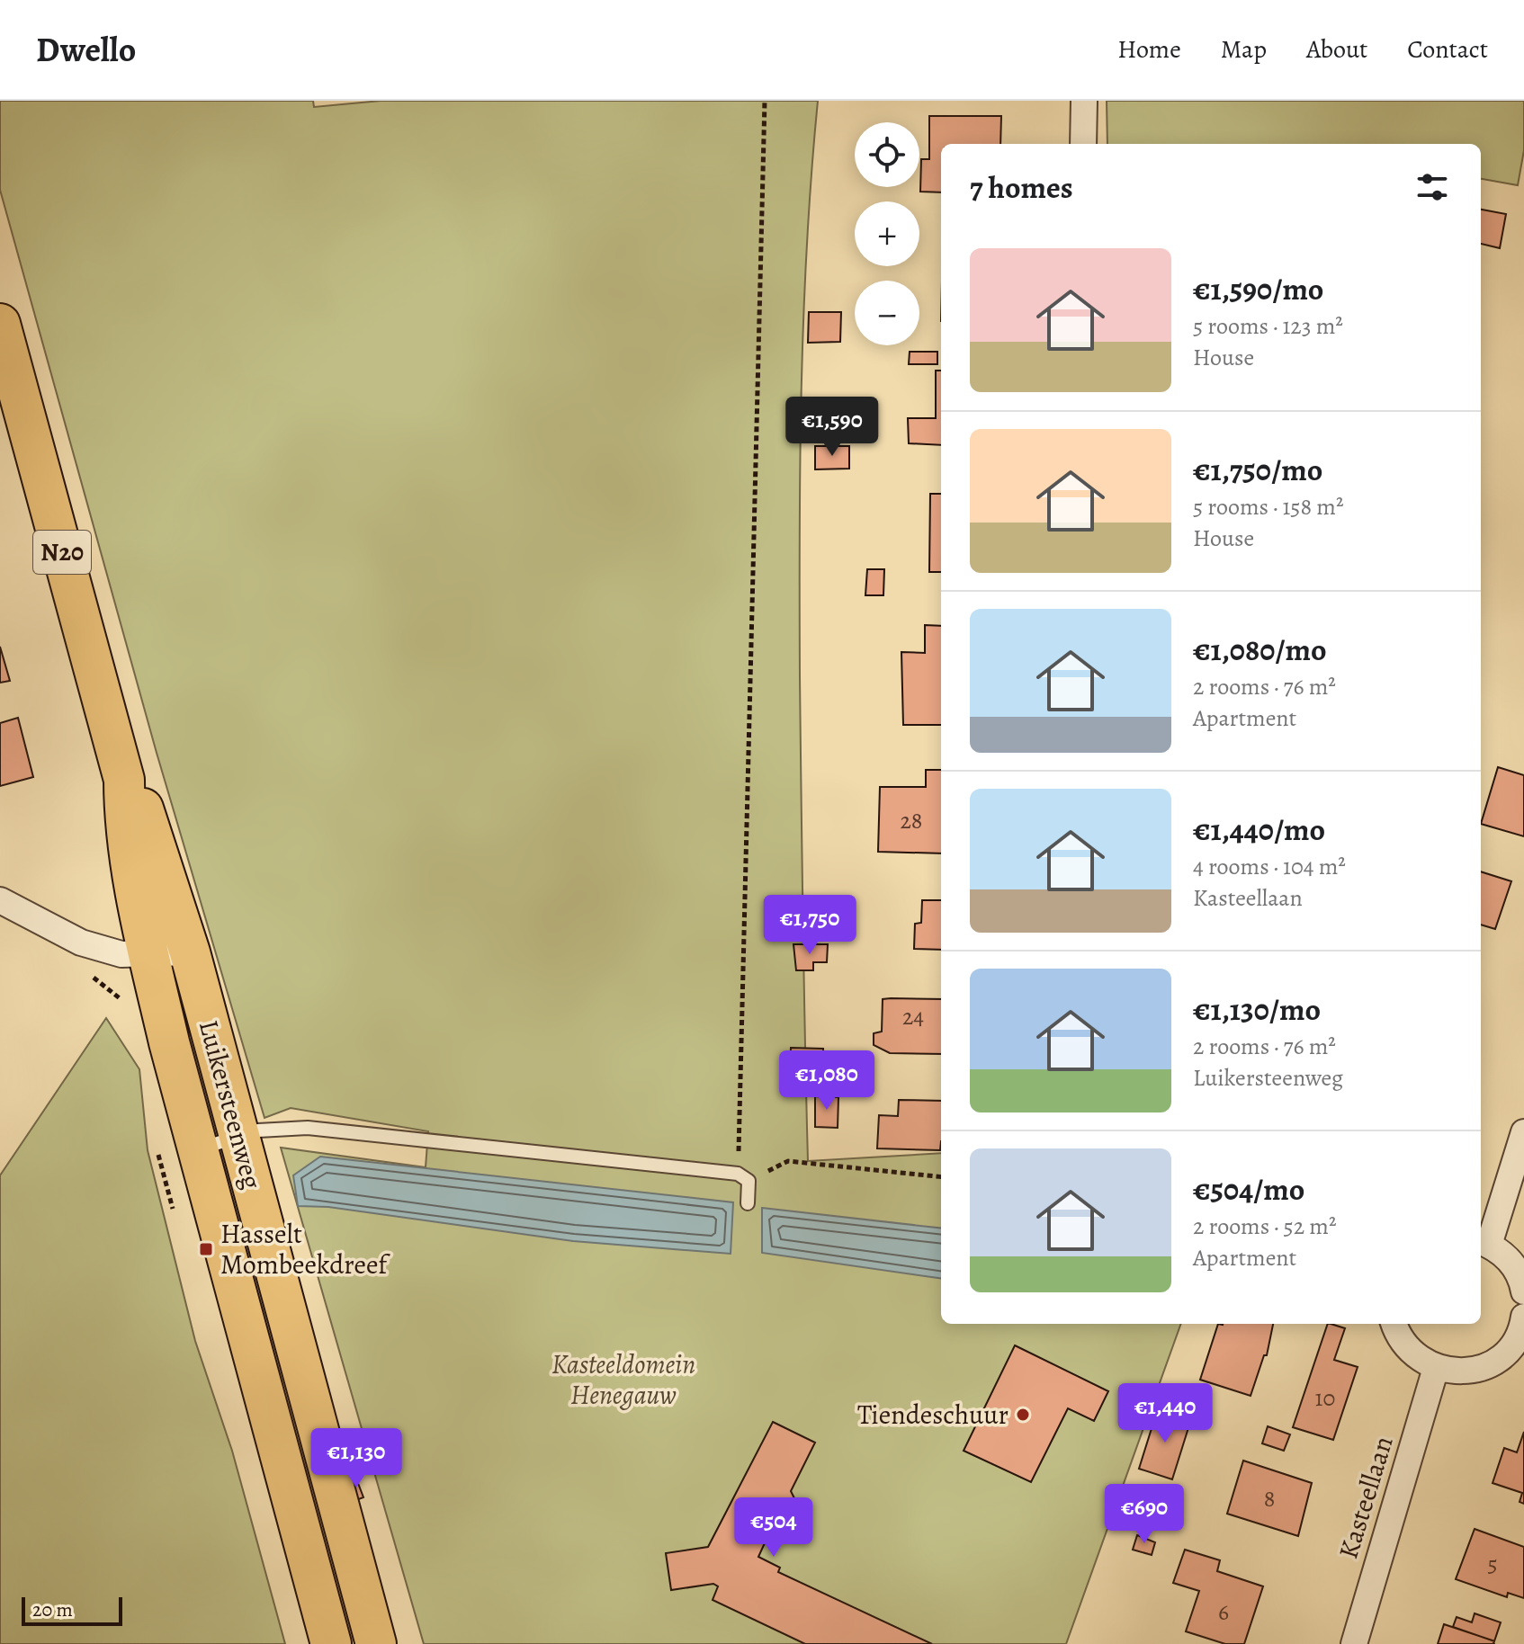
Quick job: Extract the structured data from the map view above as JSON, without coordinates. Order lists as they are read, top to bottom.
{
  "streets": {
    "main road": ["N20", "Luikersteenweg"],
    "street": ["Kasteellaan"]
  },
  "parks": ["Kasteeldomein Henegauw"],
  "places": {
    "transit": ["Hasselt Mombeekdreef"],
    "other": ["Tiendeschuur"]
  },
  "house_numbers": [
    "28",
    "24",
    "10",
    "8",
    "5",
    "6"
  ],
  "scale_bar": "20 m",
  "page": {
    "header": "Dwello",
    "nav": [
      "Home",
      "Map",
      "About",
      "Contact"
    ],
    "map_buttons": ["+", "−"],
    "heading": "7 homes",
    "list": [
      {
        "name": "€1,590/mo",
        "note": "5 rooms · 123 m² · House"
      },
      {
        "name": "€1,750/mo",
        "note": "5 rooms · 158 m² · House"
      },
      {
        "name": "€1,080/mo",
        "note": "2 rooms · 76 m² · Apartment"
      },
      {
        "name": "€1,440/mo",
        "note": "4 rooms · 104 m² · Kasteellaan"
      },
      {
        "name": "€1,130/mo",
        "note": "2 rooms · 76 m² · Luikersteenweg"
      },
      {
        "name": "€504/mo",
        "note": "2 rooms · 52 m² · Apartment"
      }
    ],
    "price": [
      "€1,590",
      "€1,750",
      "€1,080",
      "€1,440",
      "€1,130",
      "€690",
      "€504"
    ],
    "scale": "20 m"
  }
}
